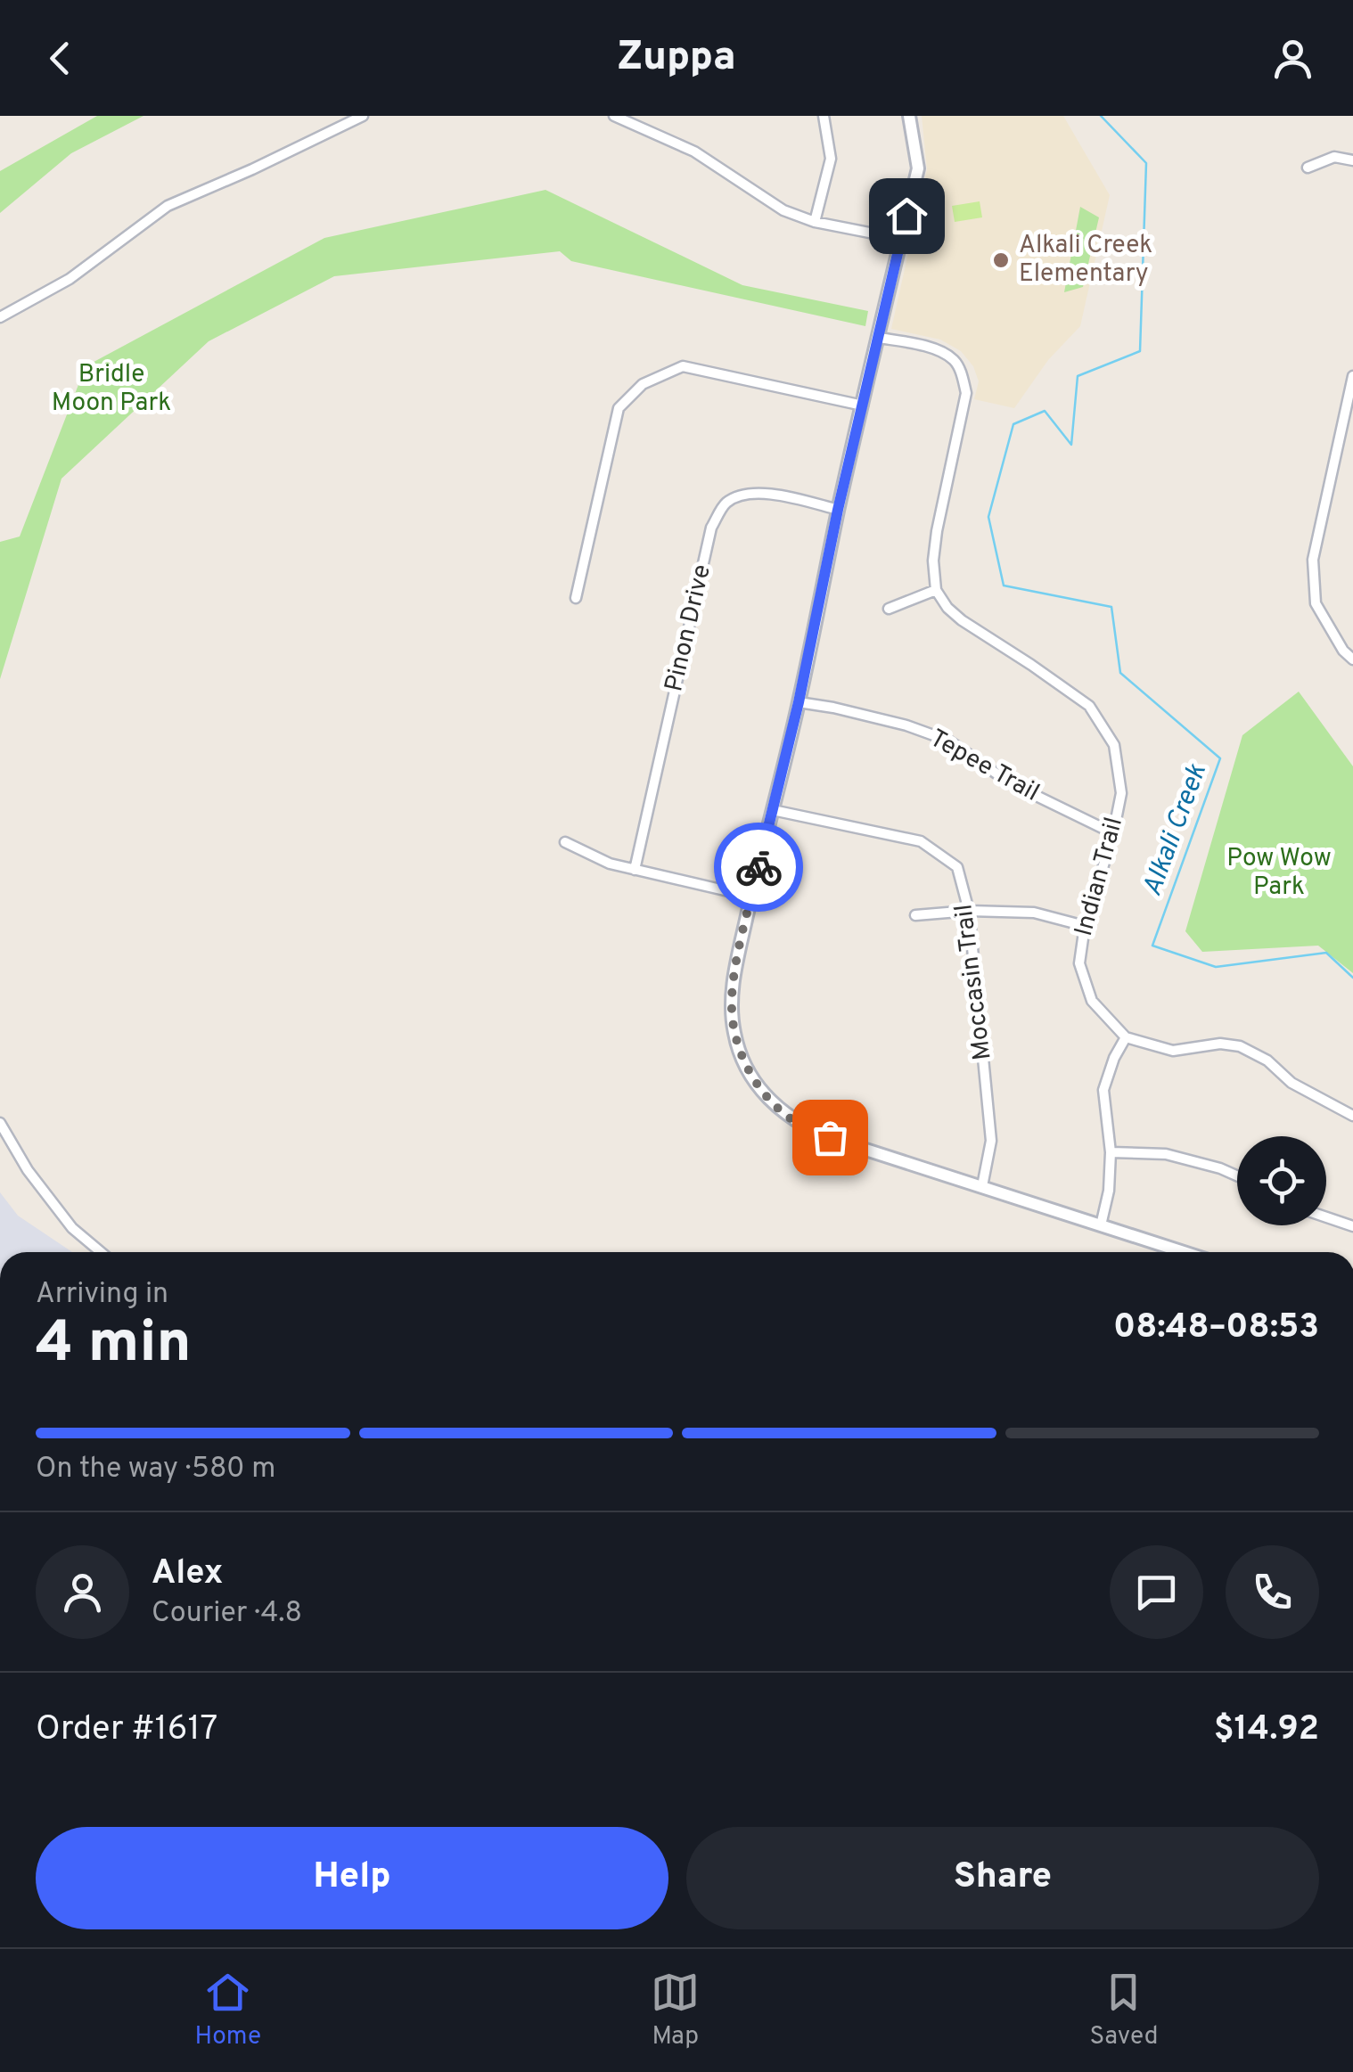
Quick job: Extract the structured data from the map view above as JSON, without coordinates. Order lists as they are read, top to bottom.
{
  "streets": {
    "street": [
      "Pinon Drive",
      "Tepee Trail",
      "Indian Trail",
      "Moccasin Trail"
    ]
  },
  "crossings": [
    ["Tepee Trail", "Indian Trail"]
  ],
  "water": ["Alkali Creek"],
  "parks": ["Bridle Moon Park", "Pow Wow Park"],
  "places": ["Alkali Creek Elementary"],
  "page": {
    "header": "Zuppa",
    "heading": ["4 min", "Arriving in", "08:48–08:53"],
    "panel": [
      "Alex",
      "Courier · 4.8",
      "Order #1617",
      "$14.92"
    ],
    "bar": "On the way · 580 m",
    "buttons": ["Help", "Share"],
    "tabs": ["Home", "Map", "Saved"]
  }
}
